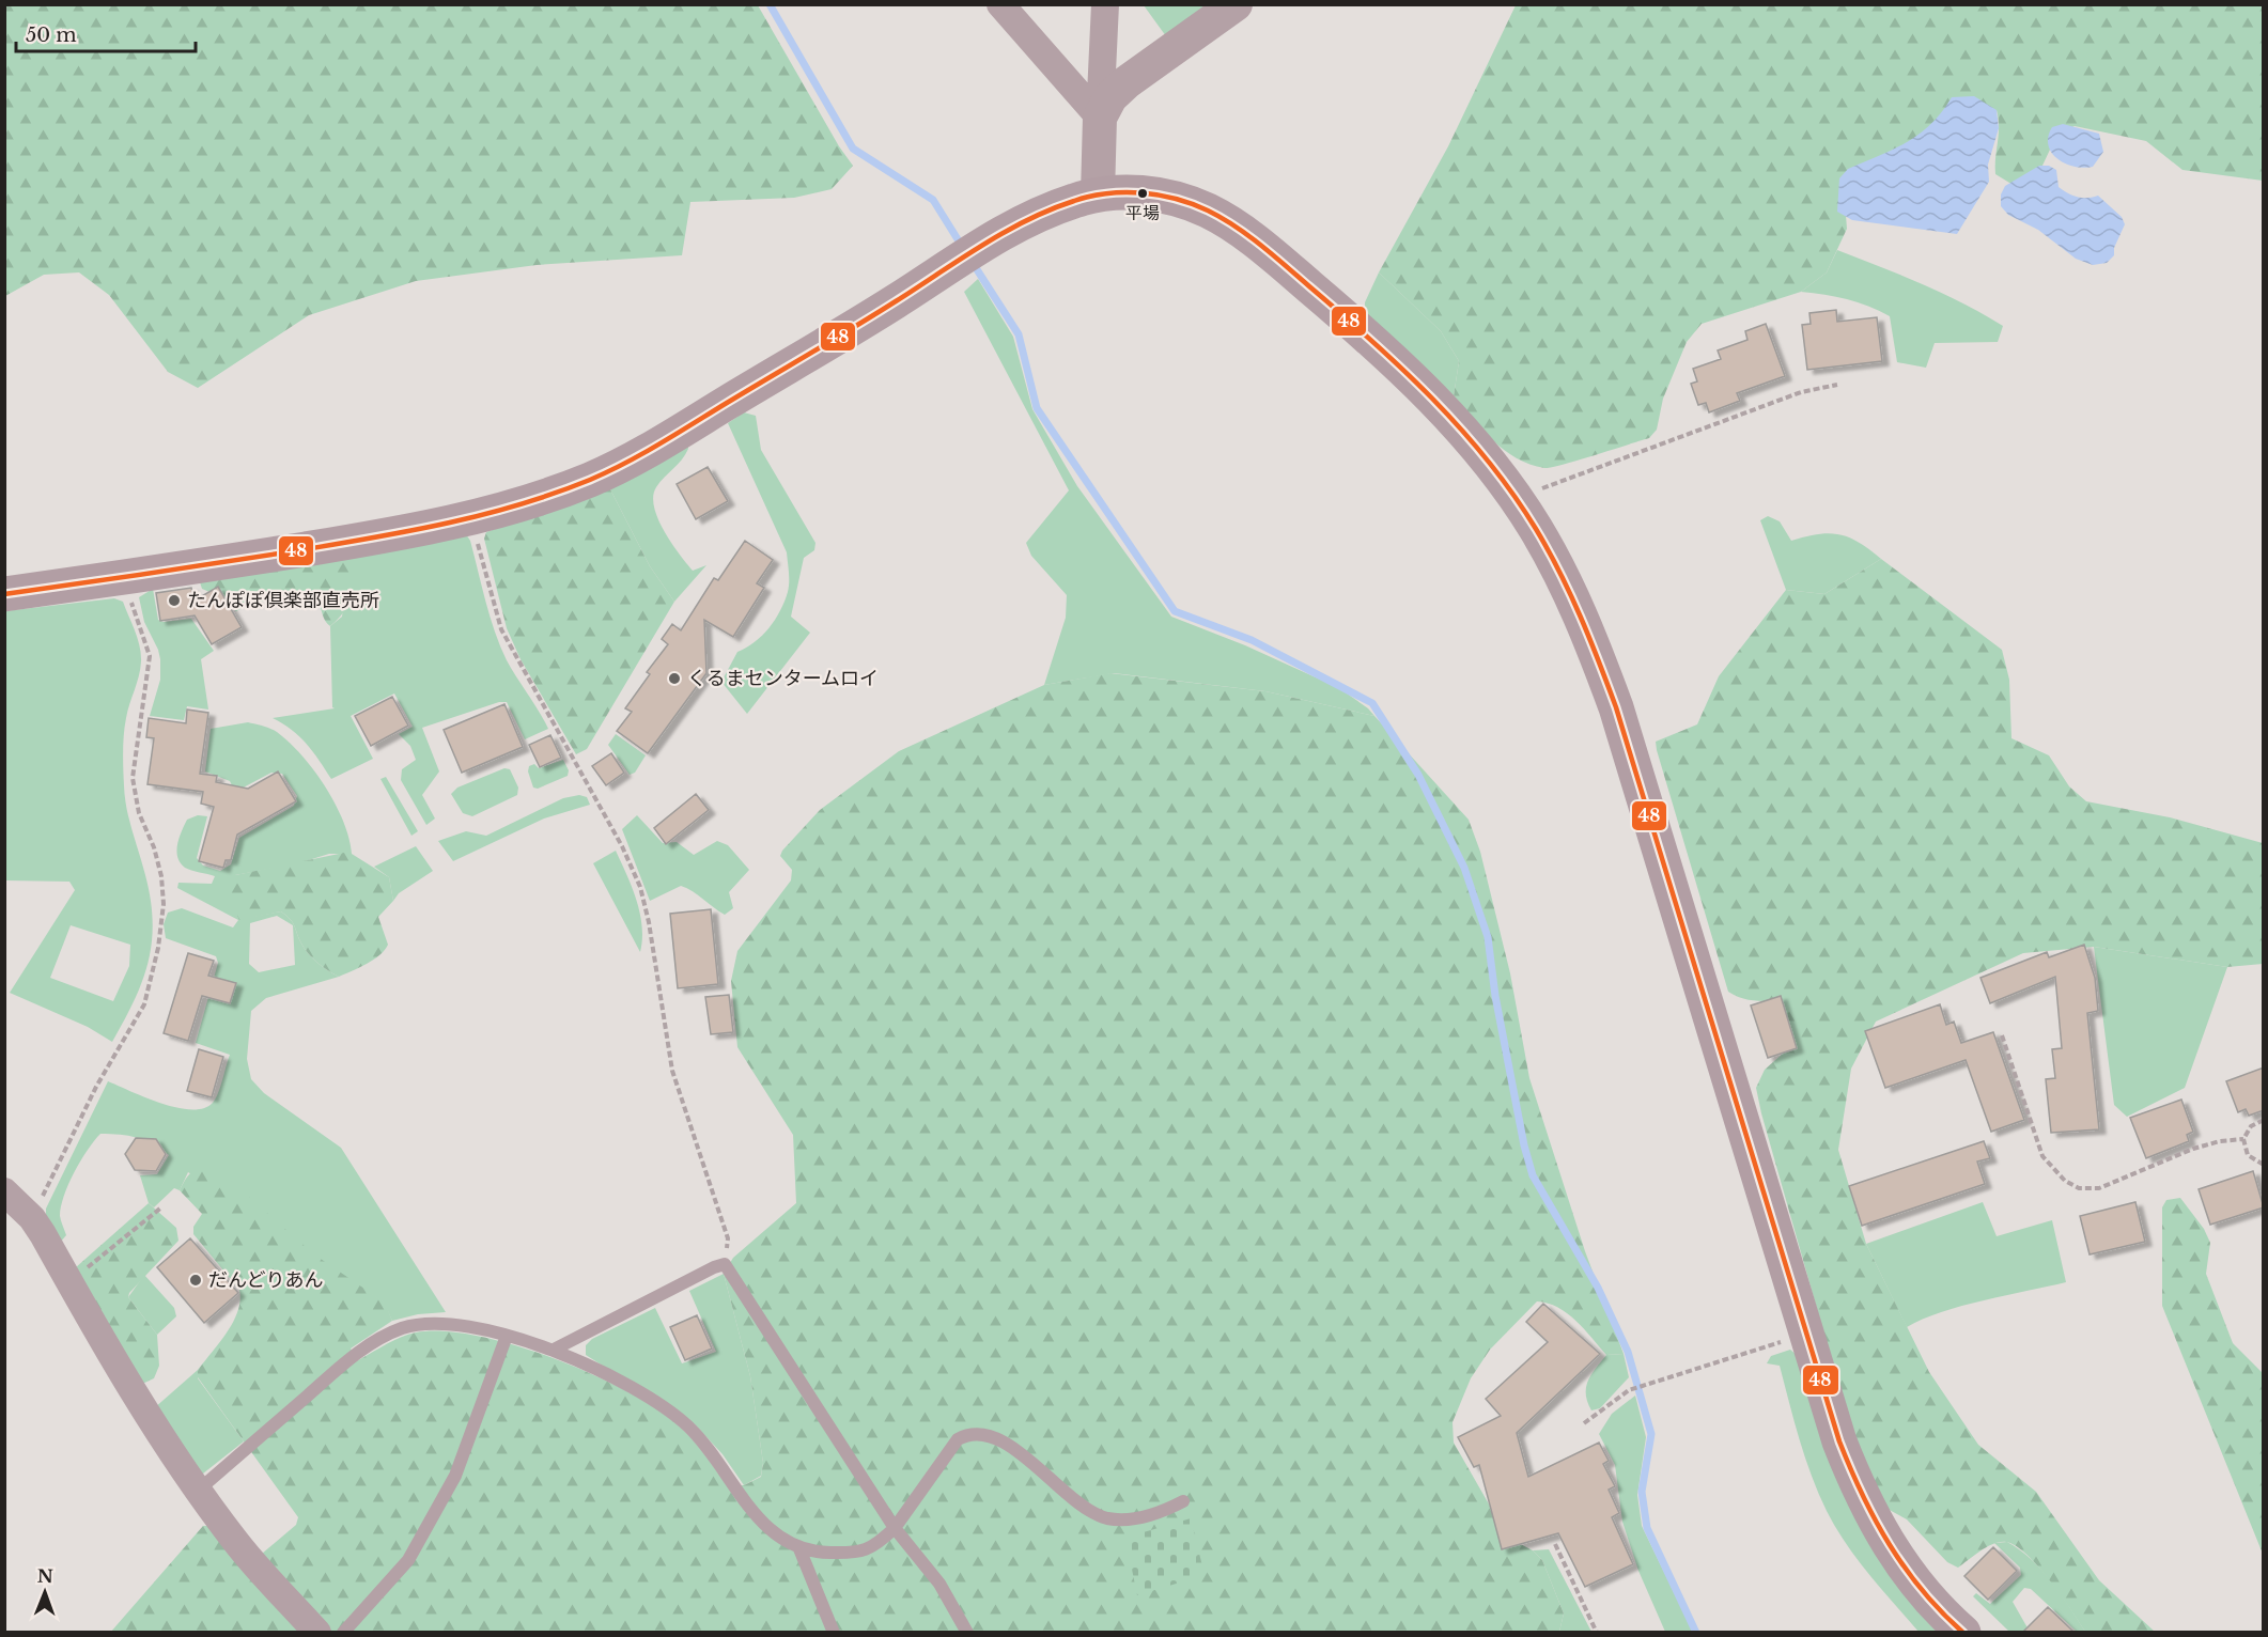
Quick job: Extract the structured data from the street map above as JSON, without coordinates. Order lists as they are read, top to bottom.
{
  "places": [
    "平場",
    "たんぽぽ倶楽部直売所",
    "くるまセンタームロイ",
    "だんどりあん"
  ],
  "lines": ["transit line 48"],
  "scale_bar": "50 m",
  "north": "top"
}
